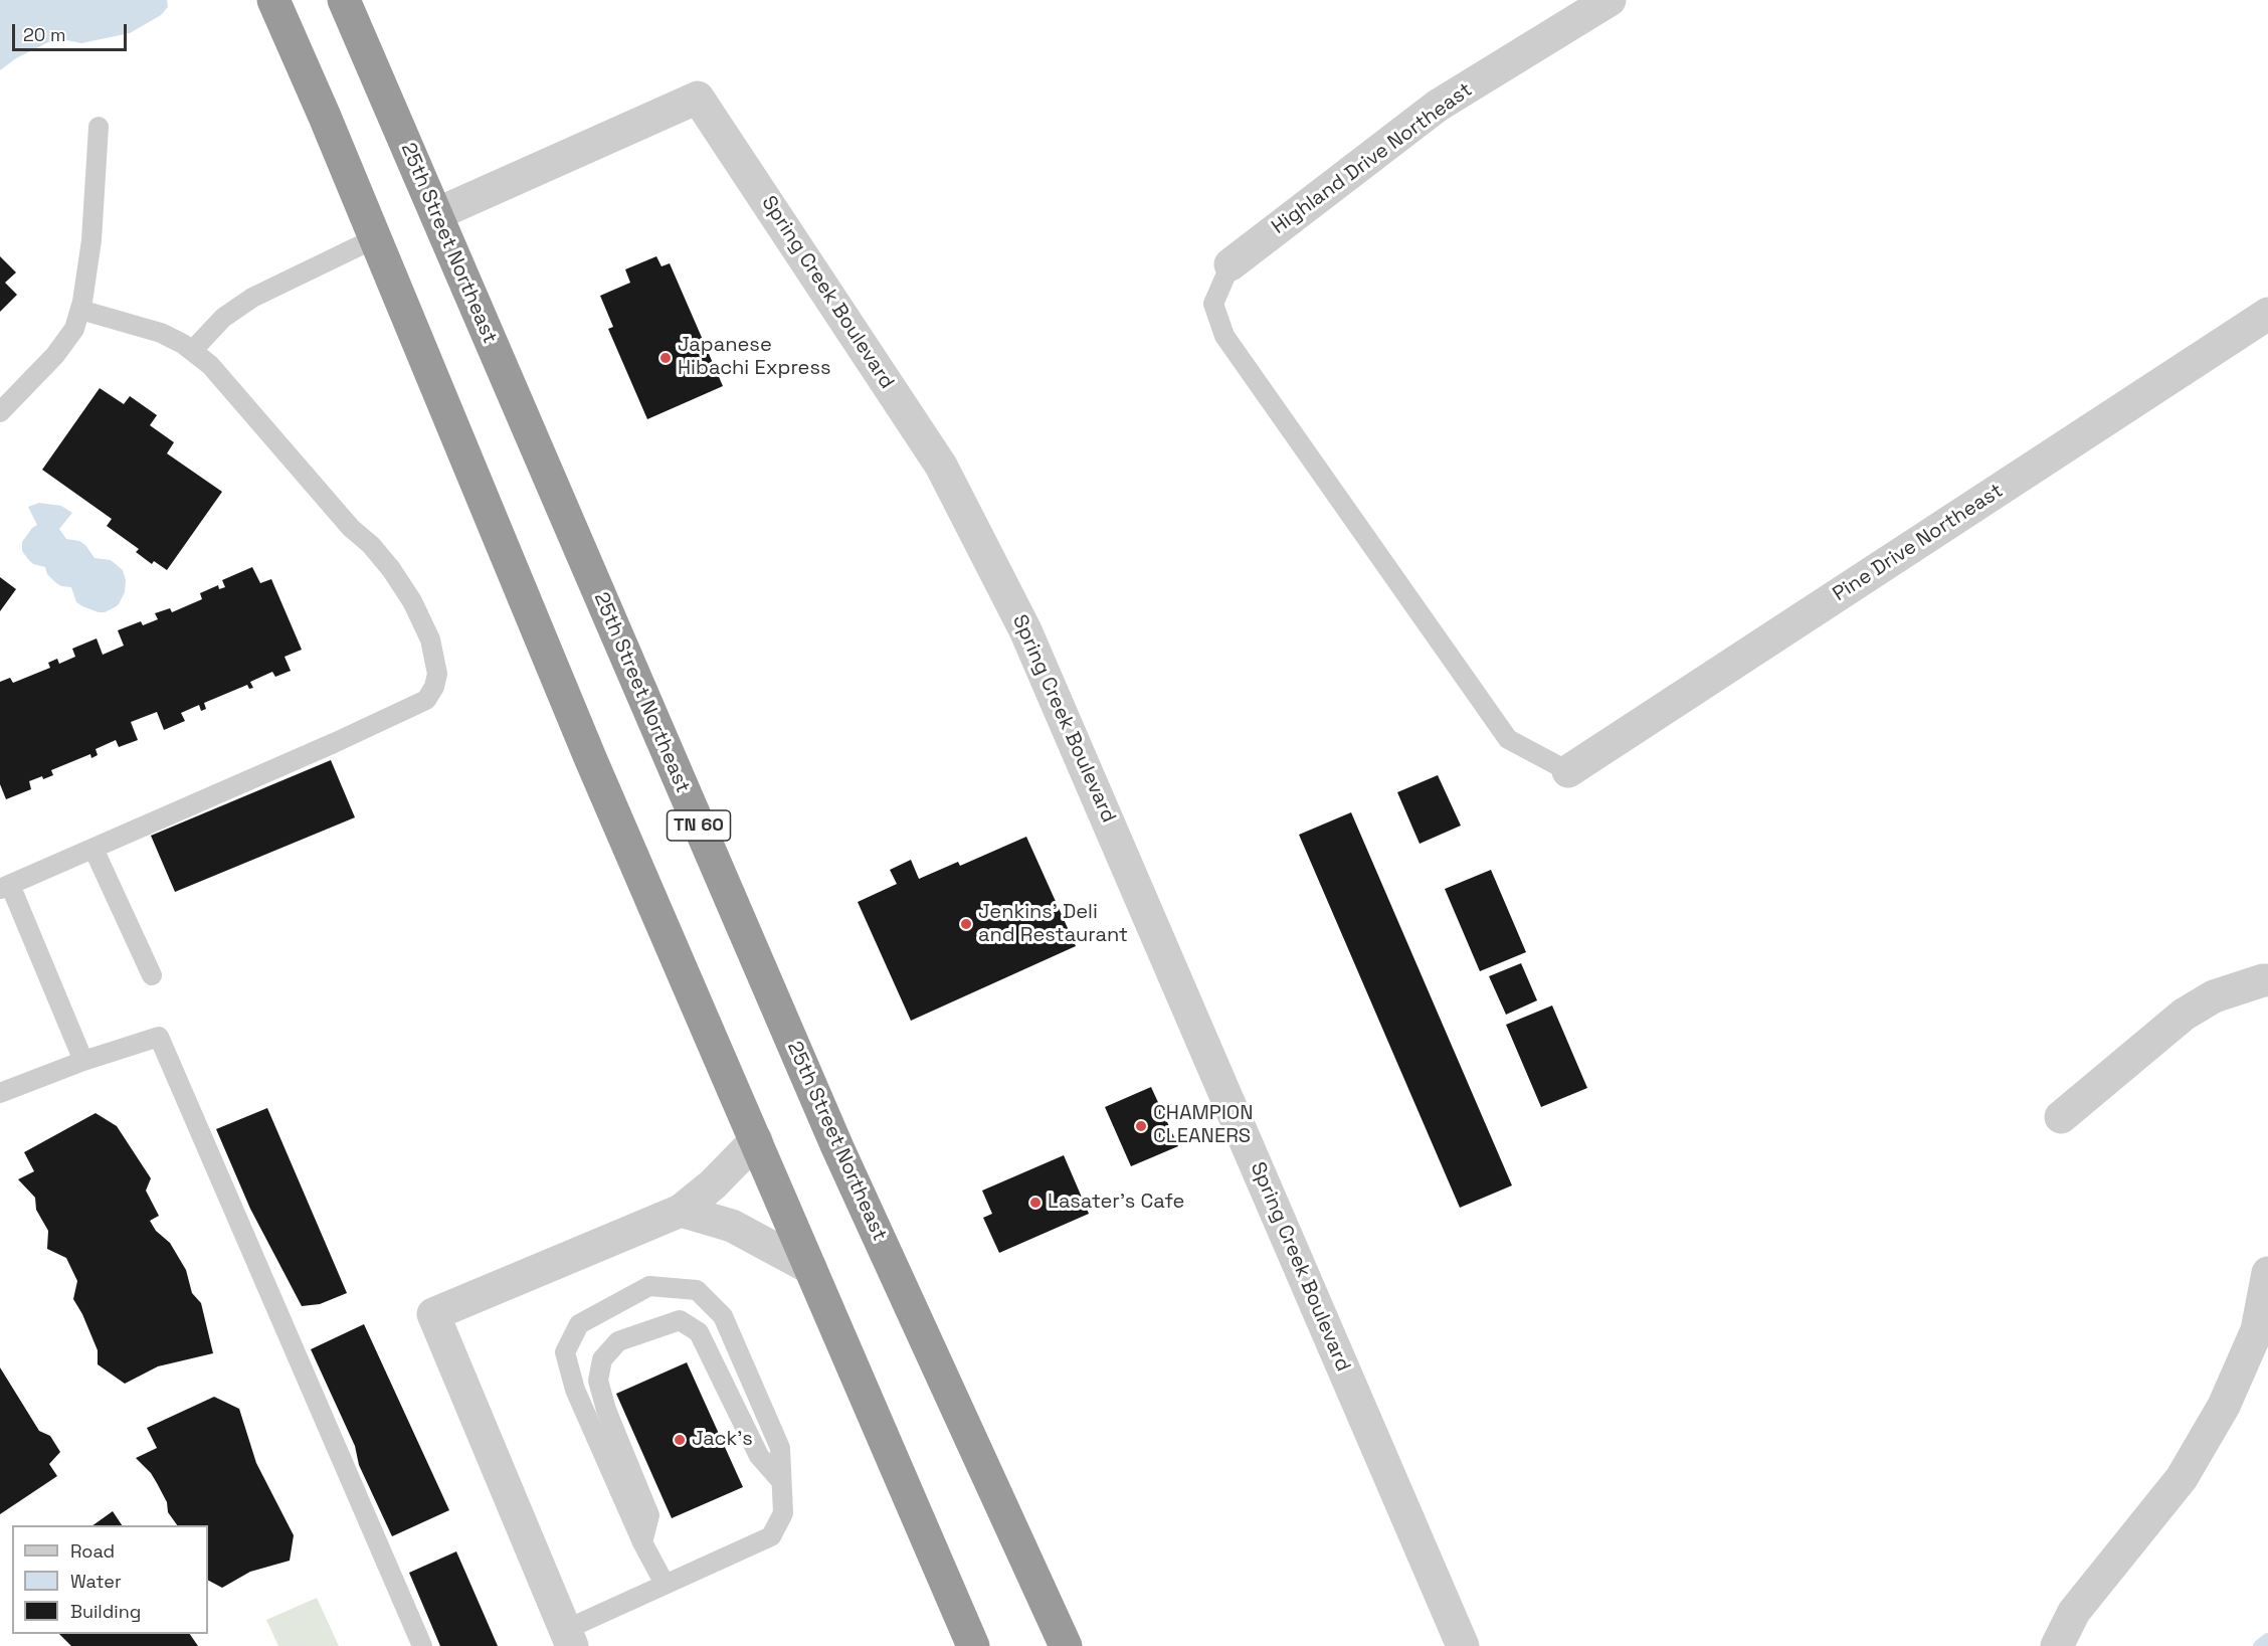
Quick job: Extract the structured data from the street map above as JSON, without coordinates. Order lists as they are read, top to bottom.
{
  "streets": {
    "highway": ["25th Street Northeast", "TN 60"],
    "street": ["Highland Drive Northeast", "Spring Creek Boulevard", "Pine Drive Northeast"]
  },
  "crossings": [
    ["25th Street Northeast", "Spring Creek Boulevard"]
  ],
  "places": [
    "Japanese Hibachi Express",
    "Jenkins' Deli and Restaurant",
    "CHAMPION CLEANERS",
    "Lasater's Cafe",
    "Jack's"
  ],
  "legend": ["Road", "Water", "Building"],
  "scale_bar": "20 m"
}
